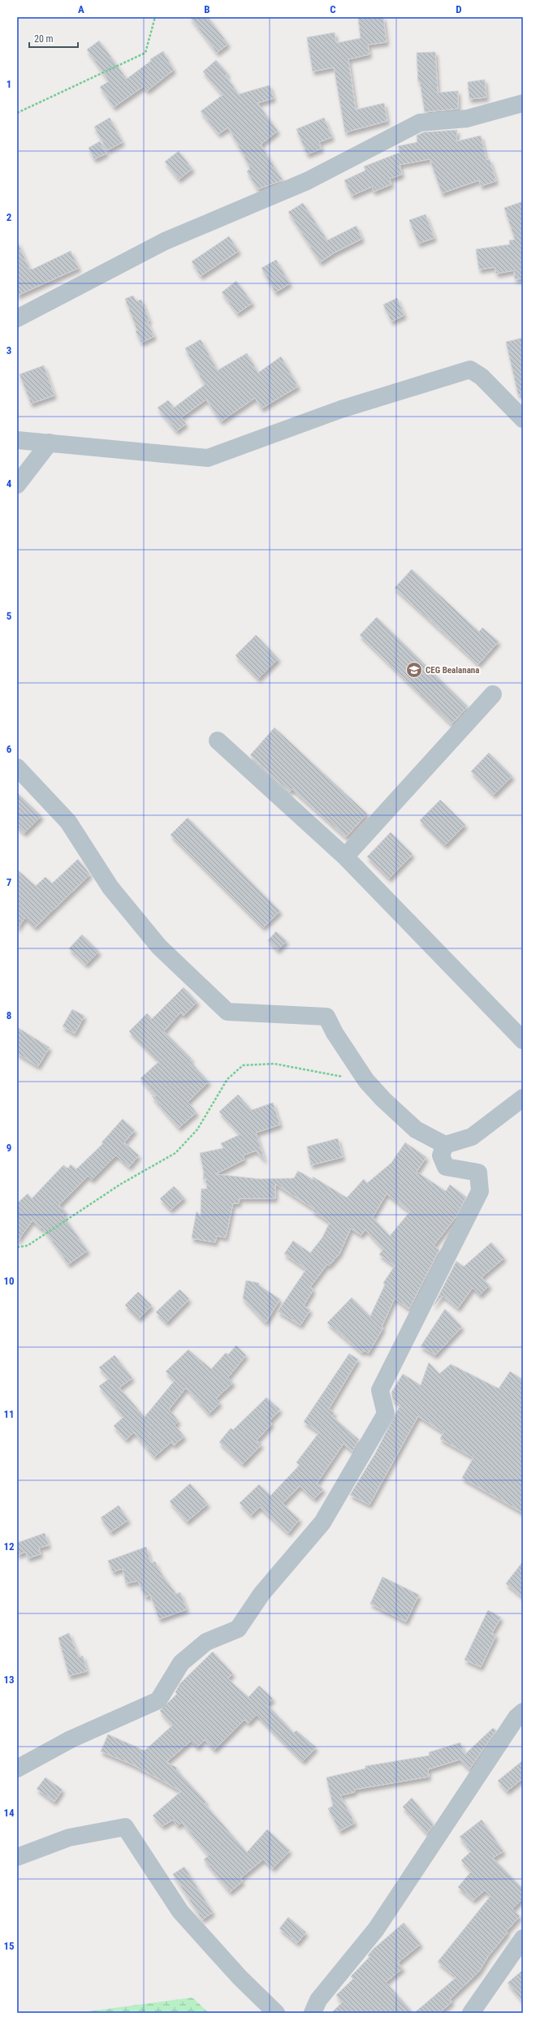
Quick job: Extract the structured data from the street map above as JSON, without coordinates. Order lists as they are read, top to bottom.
{
  "places": {
    "school or university": ["CEG Bealanana"]
  },
  "scale_bar": "20 m",
  "grid": {
    "columns": [
      "A",
      "B",
      "C",
      "D"
    ],
    "rows": [
      "1",
      "2",
      "3",
      "4",
      "5",
      "6",
      "7",
      "8",
      "9",
      "10",
      "11",
      "12",
      "13",
      "14",
      "15"
    ]
  }
}
